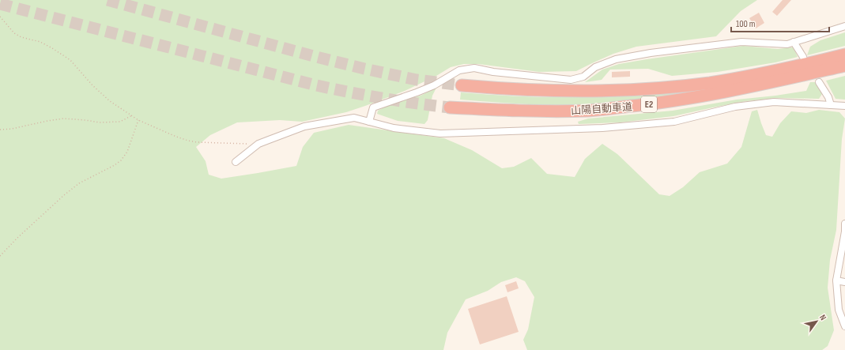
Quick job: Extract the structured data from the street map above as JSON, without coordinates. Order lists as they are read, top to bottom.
{
  "streets": {
    "highway": ["E2", "山陽自動車道"]
  },
  "scale_bar": "100 m",
  "north": "top right"
}
